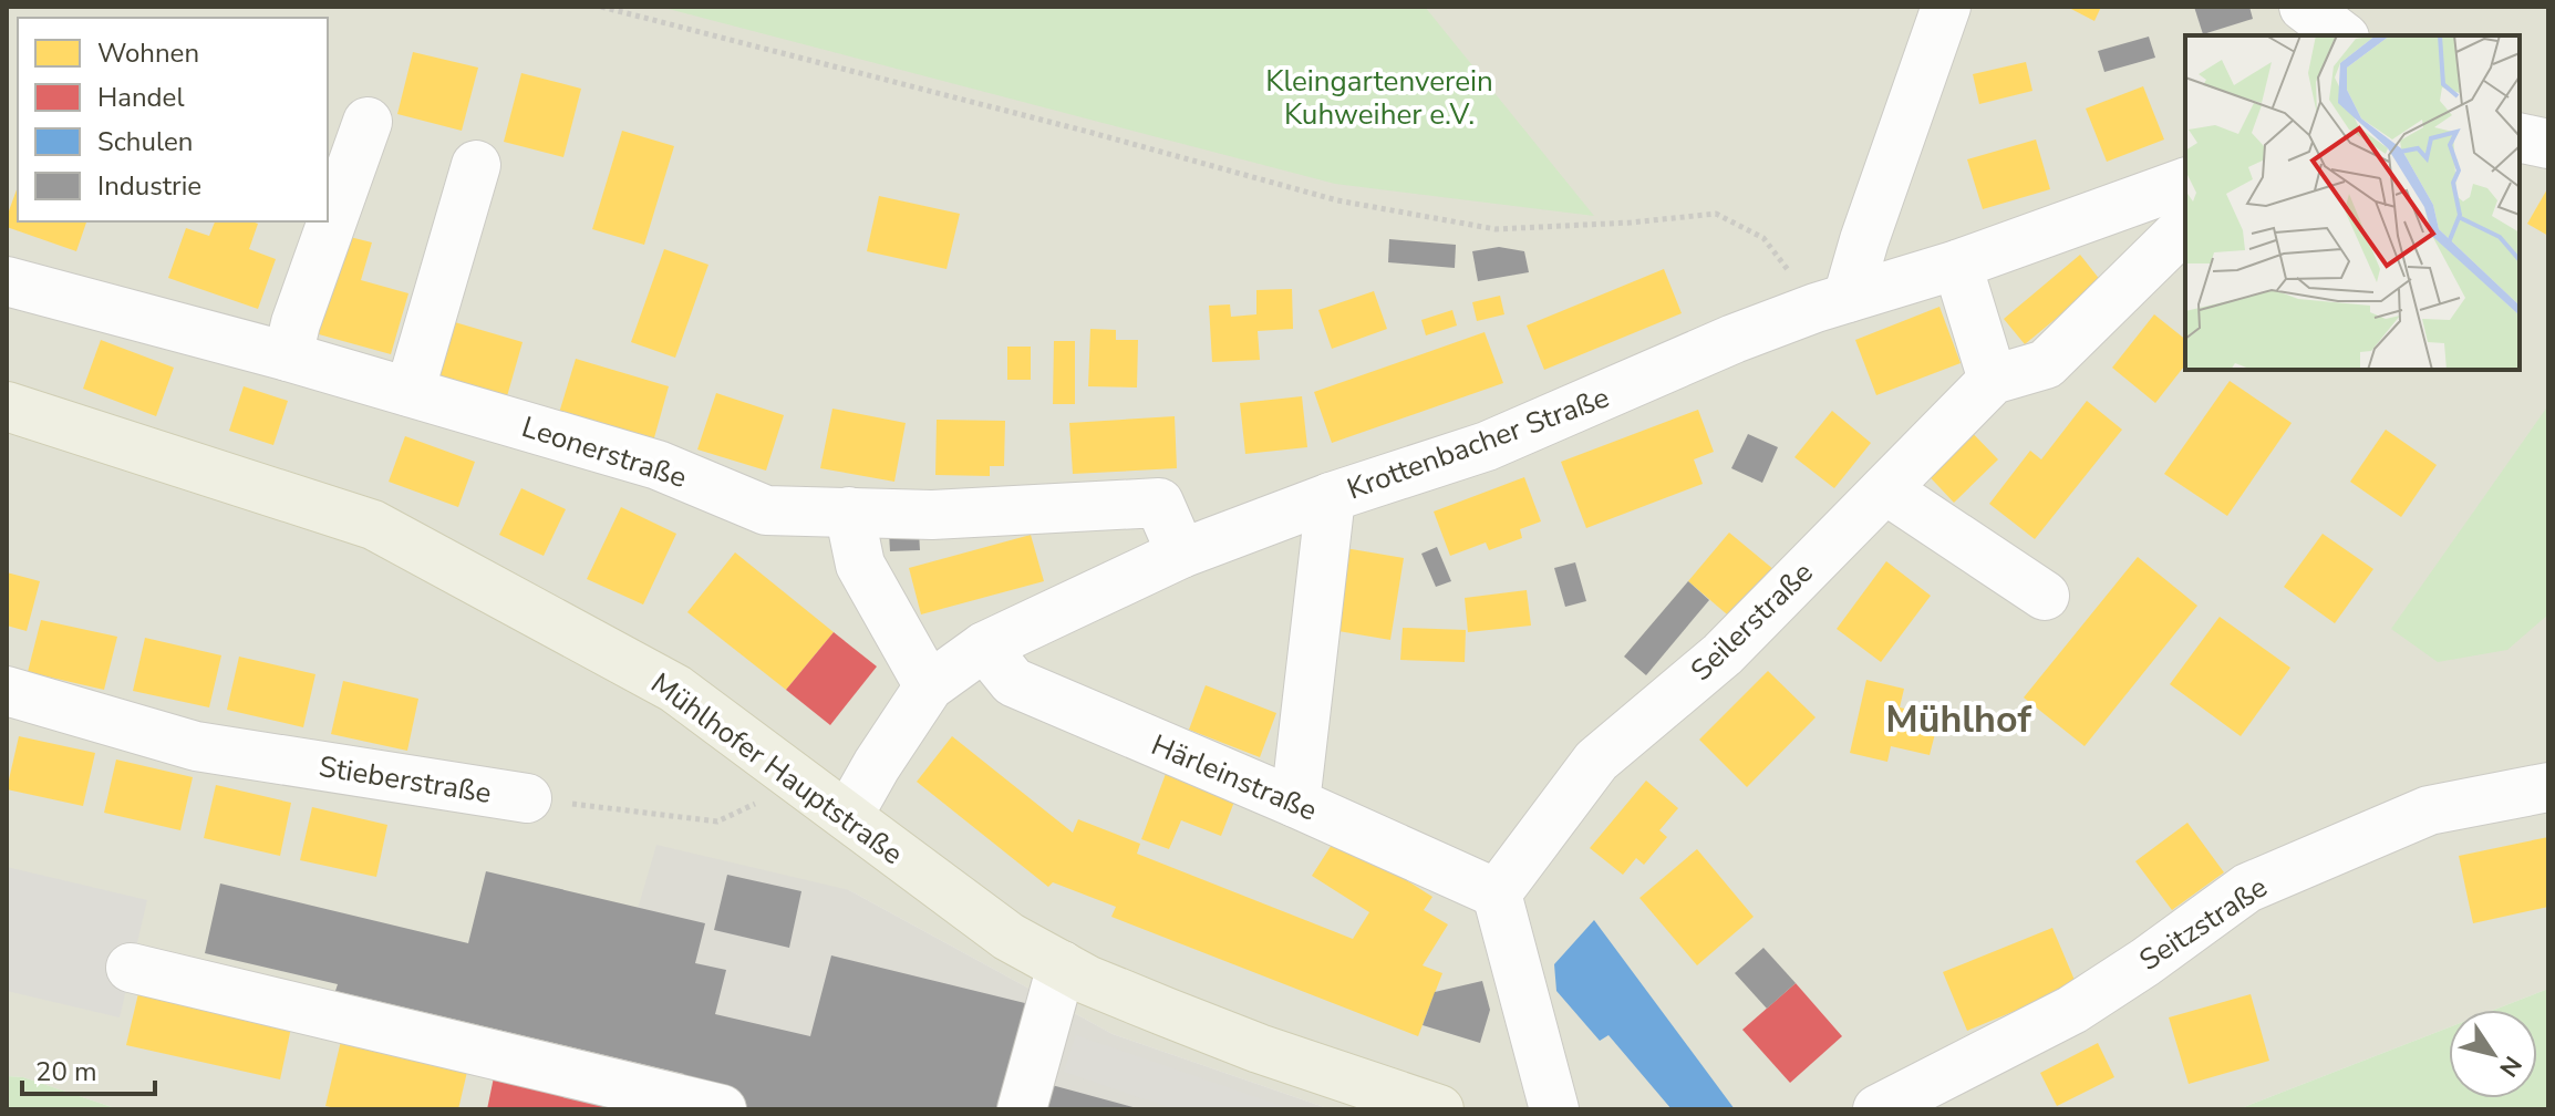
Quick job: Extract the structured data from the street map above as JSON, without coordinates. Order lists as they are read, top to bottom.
{
  "streets": {
    "main road": ["Mühlhofer Hauptstraße"],
    "street": [
      "Krottenbacher Straße",
      "Leonerstraße",
      "Seilerstraße",
      "Härleinstraße",
      "Stieberstraße",
      "Seitzstraße"
    ]
  },
  "crossings": [
    ["Krottenbacher Straße", "Leonerstraße"],
    ["Krottenbacher Straße", "Mühlhofer Hauptstraße"],
    ["Krottenbacher Straße", "Härleinstraße"],
    ["Seilerstraße", "Härleinstraße"],
    ["Mühlhofer Hauptstraße", "Stieberstraße"]
  ],
  "districts": ["Mühlhof"],
  "parks": ["Kleingartenverein Kuhweiher e.V."],
  "legend": [
    "Wohnen",
    "Handel",
    "Schulen",
    "Industrie"
  ],
  "scale_bar": "20 m",
  "north": "bottom right"
}
